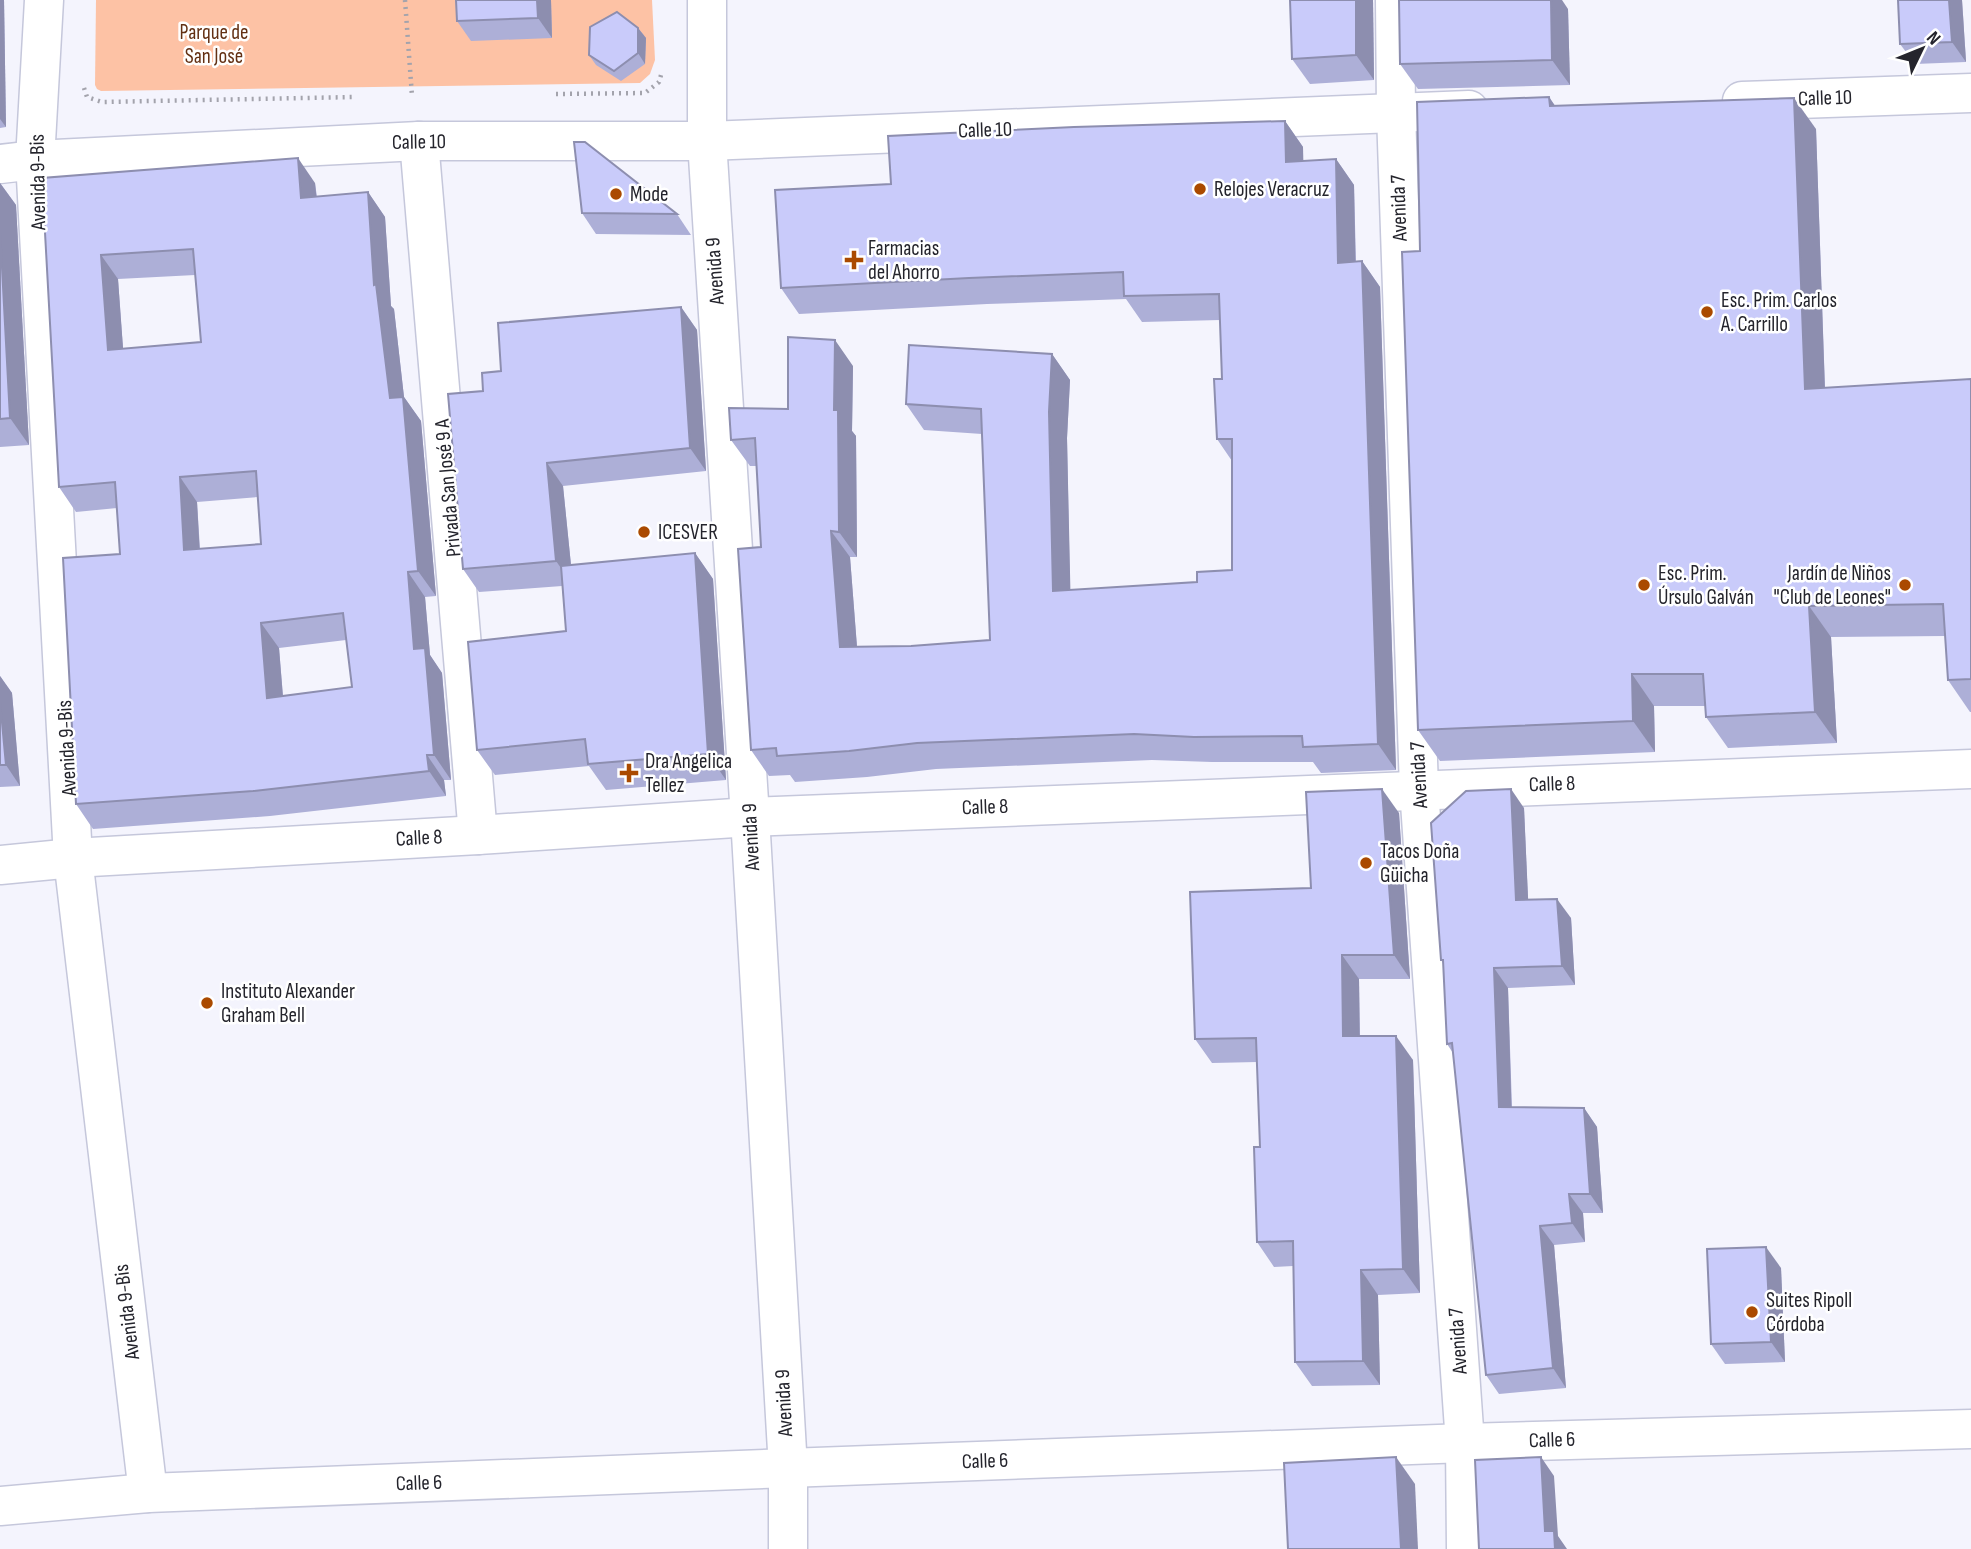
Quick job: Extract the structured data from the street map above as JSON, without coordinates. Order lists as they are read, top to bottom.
{
  "streets": {
    "street": [
      "Calle 10",
      "Avenida 9-Bis",
      "Avenida 7",
      "Avenida 9",
      "Privada San José 9 A",
      "Calle 8",
      "Calle 6"
    ]
  },
  "crossings": [
    ["Calle 10", "Avenida 9-Bis"],
    ["Calle 10", "Avenida 7"],
    ["Calle 10", "Avenida 9"],
    ["Calle 10", "Privada San José 9 A"],
    ["Avenida 9-Bis", "Calle 8"],
    ["Avenida 9-Bis", "Calle 6"],
    ["Avenida 7", "Calle 8"],
    ["Avenida 7", "Calle 6"],
    ["Avenida 9", "Calle 8"],
    ["Avenida 9", "Calle 6"],
    ["Privada San José 9 A", "Calle 8"]
  ],
  "parks": ["Parque de San José"],
  "places": {
    "other": [
      "Relojes Veracruz",
      "Mode",
      "Esc. Prim. Carlos A. Carrillo",
      "ICESVER",
      "Esc. Prim. Úrsulo Galván",
      "Jardín de Niños \"Club de Leones\"",
      "Tacos Doña Güicha",
      "Instituto Alexander Graham Bell",
      "Suites Ripoll Córdoba"
    ],
    "health": ["Farmacias del Ahorro", "Dra Angelica Tellez"]
  },
  "north": "top right"
}
